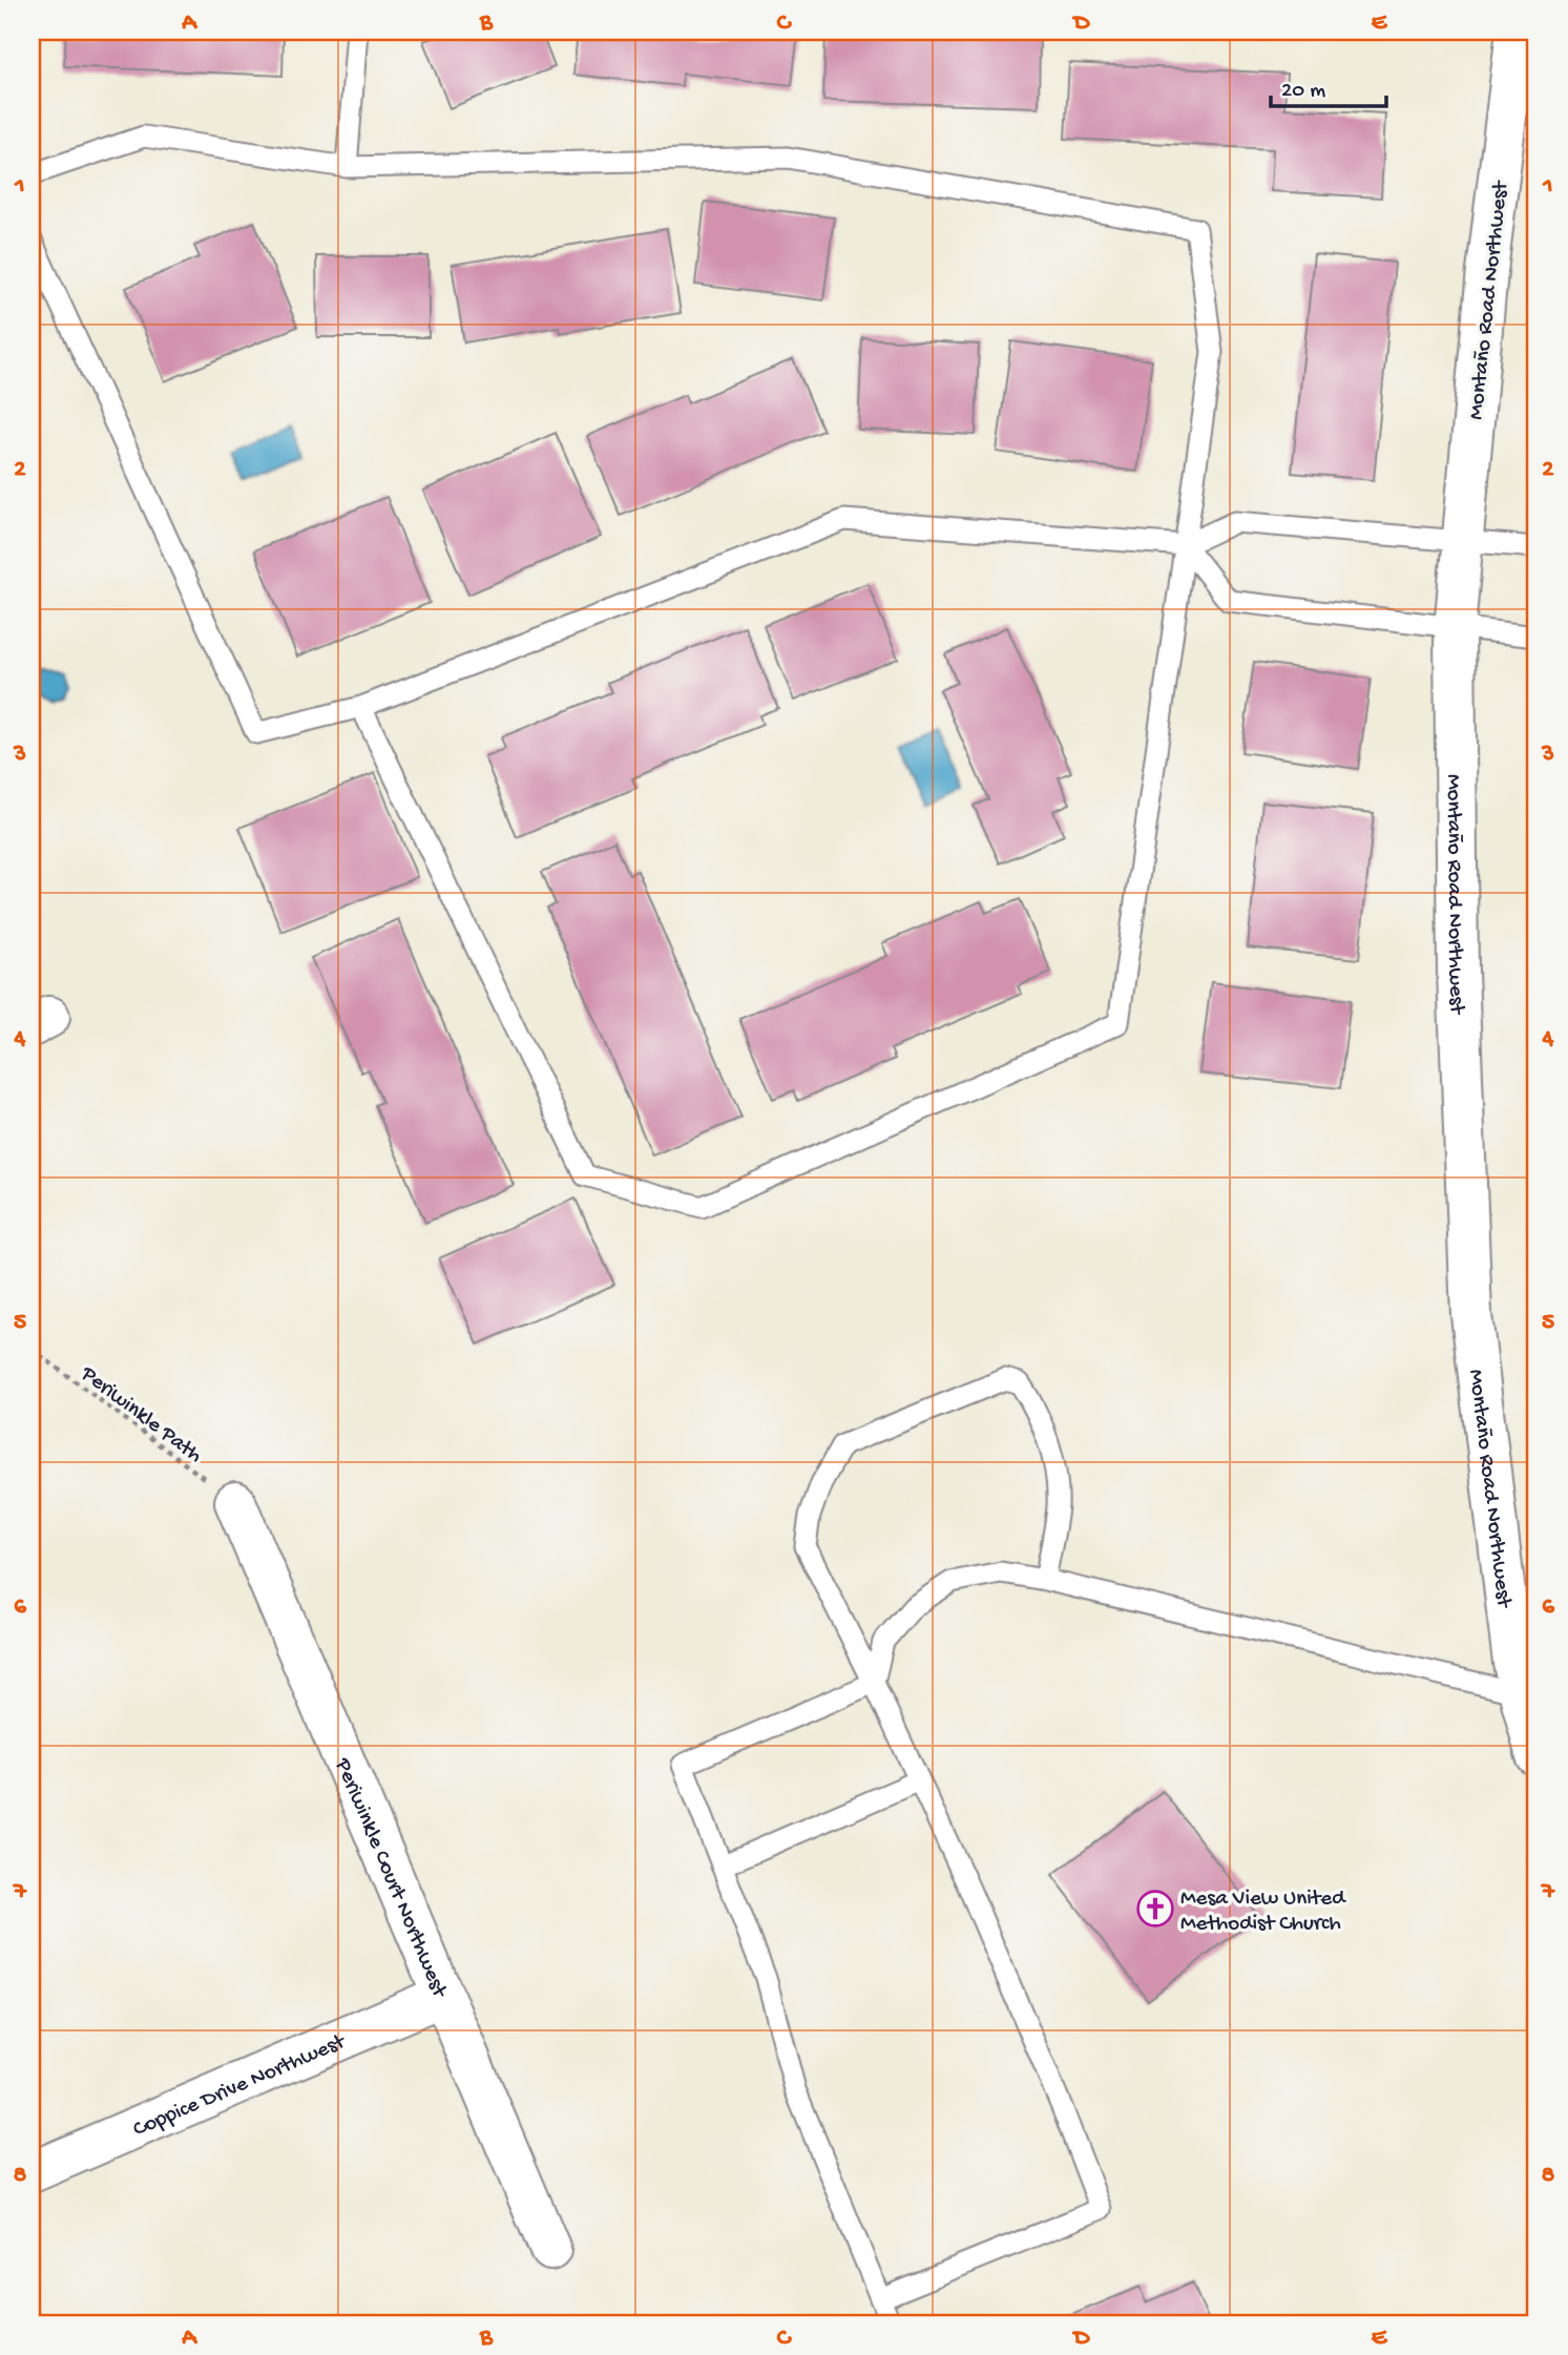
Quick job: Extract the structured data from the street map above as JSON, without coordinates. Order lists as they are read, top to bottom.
{
  "streets": {
    "main road": ["Montaño Road Northwest", "Periwinkle Court Northwest", "Coppice Drive Northwest"],
    "path": ["Periwinkle Path"]
  },
  "crossings": [
    ["Periwinkle Path", "Periwinkle Court Northwest"],
    ["Periwinkle Court Northwest", "Coppice Drive Northwest"]
  ],
  "places": {
    "church": ["Mesa View United Methodist Church"]
  },
  "scale_bar": "20 m",
  "grid": {
    "columns": [
      "A",
      "B",
      "C",
      "D",
      "E"
    ],
    "rows": [
      "1",
      "2",
      "3",
      "4",
      "5",
      "6",
      "7",
      "8"
    ]
  }
}
